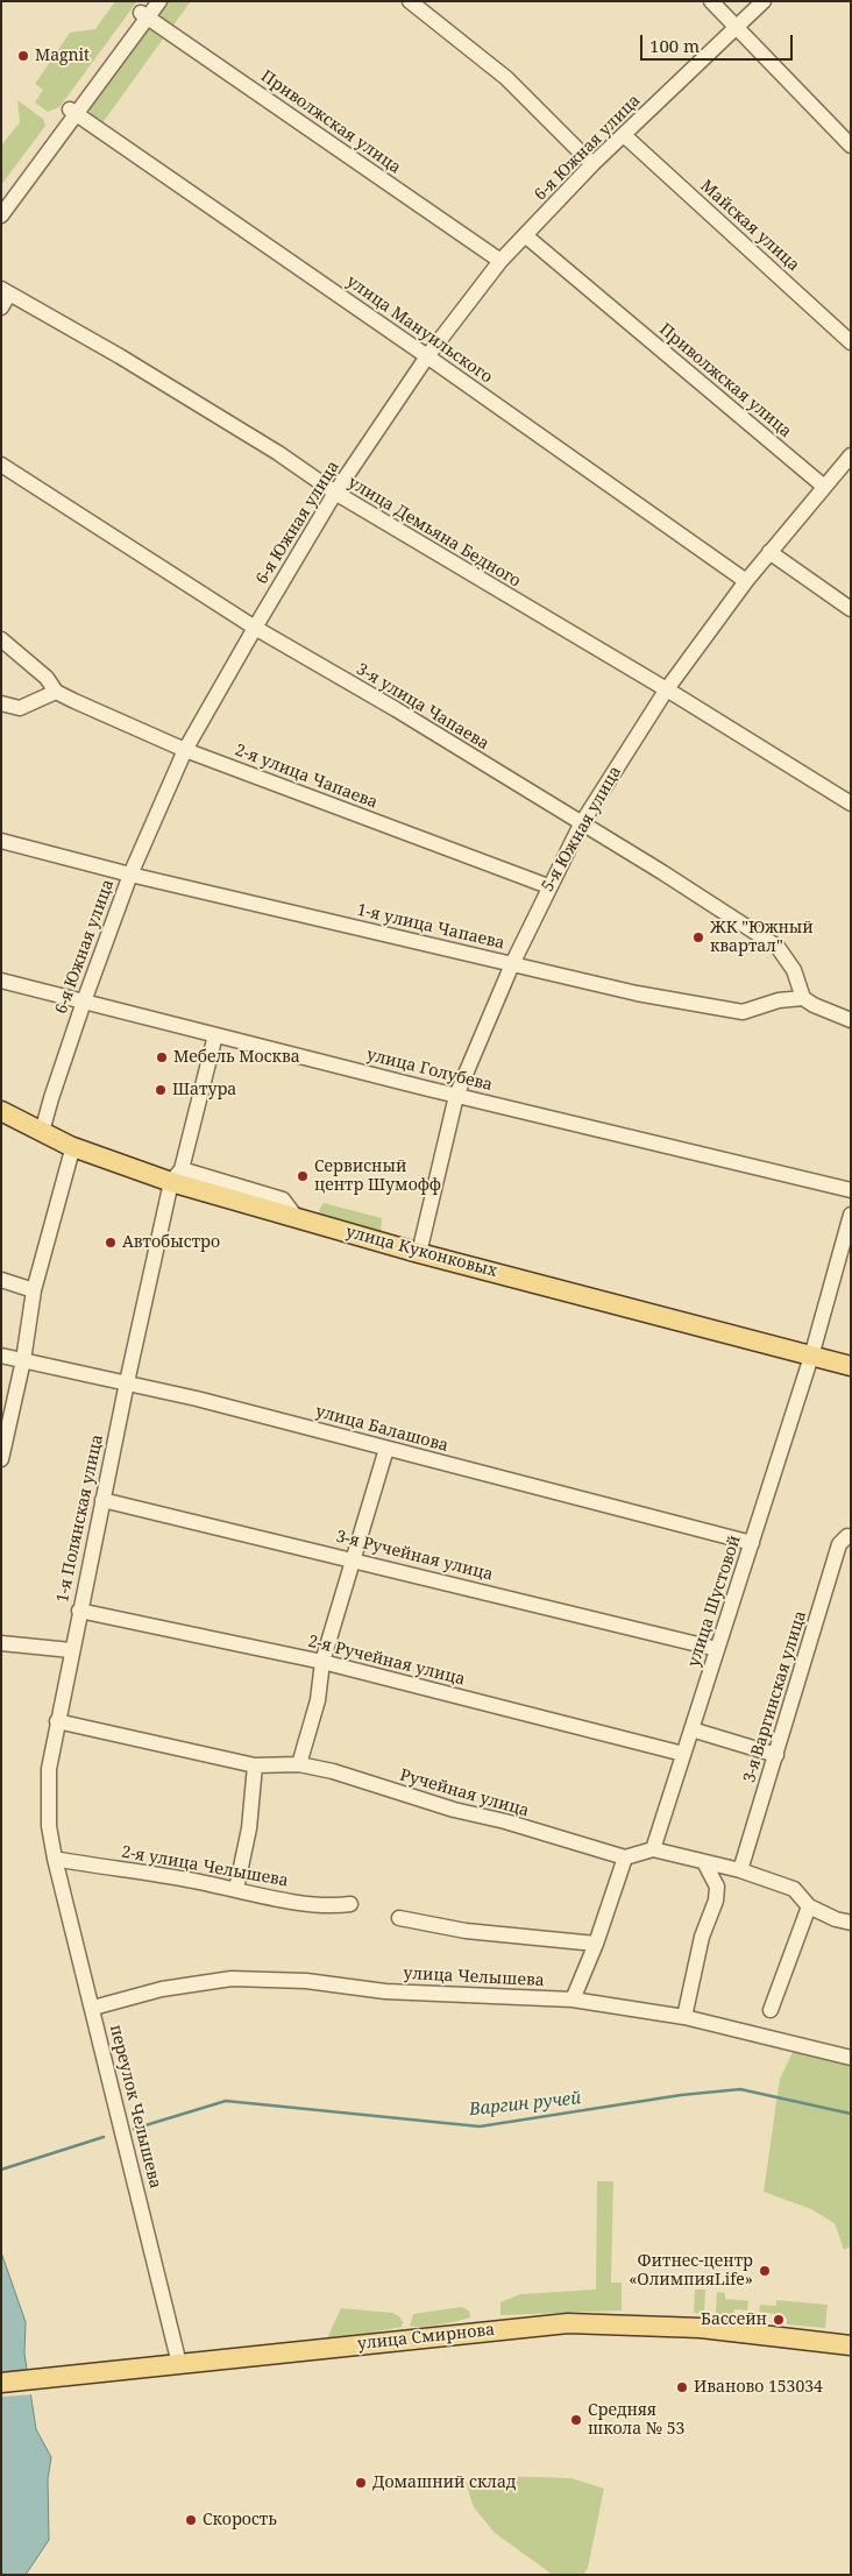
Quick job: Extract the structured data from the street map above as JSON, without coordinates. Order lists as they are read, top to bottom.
{
  "streets": {
    "main road": ["улица Куконковых", "улица Смирнова"],
    "street": [
      "Приволжская улица",
      "6-я Южная улица",
      "Майская улица",
      "улица Мануильского",
      "улица Демьяна Бедного",
      "3-я улица Чапаева",
      "2-я улица Чапаева",
      "5-я Южная улица",
      "1-я улица Чапаева",
      "улица Голубева",
      "улица Балашова",
      "1-я Полянская улица",
      "3-я Ручейная улица",
      "улица Шустовой",
      "2-я Ручейная улица",
      "3-я Варгинская улица",
      "Ручейная улица",
      "2-я улица Челышева",
      "улица Челышева",
      "переулок Челышева"
    ]
  },
  "crossings": [
    ["Приволжская улица", "6-я Южная улица"],
    ["Приволжская улица", "5-я Южная улица"],
    ["6-я Южная улица", "Майская улица"],
    ["6-я Южная улица", "улица Мануильского"],
    ["6-я Южная улица", "улица Демьяна Бедного"],
    ["6-я Южная улица", "3-я улица Чапаева"],
    ["6-я Южная улица", "2-я улица Чапаева"],
    ["6-я Южная улица", "1-я улица Чапаева"],
    ["6-я Южная улица", "улица Голубева"],
    ["6-я Южная улица", "улица Куконковых"],
    ["улица Мануильского", "5-я Южная улица"],
    ["улица Демьяна Бедного", "5-я Южная улица"],
    ["3-я улица Чапаева", "5-я Южная улица"],
    ["3-я улица Чапаева", "1-я улица Чапаева"],
    ["2-я улица Чапаева", "5-я Южная улица"],
    ["5-я Южная улица", "1-я улица Чапаева"],
    ["5-я Южная улица", "улица Голубева"],
    ["5-я Южная улица", "улица Куконковых"],
    ["улица Голубева", "1-я Полянская улица"],
    ["улица Куконковых", "1-я Полянская улица"],
    ["улица Куконковых", "улица Шустовой"],
    ["улица Балашова", "1-я Полянская улица"],
    ["улица Балашова", "улица Шустовой"],
    ["1-я Полянская улица", "3-я Ручейная улица"],
    ["1-я Полянская улица", "2-я Ручейная улица"],
    ["1-я Полянская улица", "Ручейная улица"],
    ["1-я Полянская улица", "2-я улица Челышева"],
    ["1-я Полянская улица", "переулок Челышева"],
    ["3-я Ручейная улица", "улица Шустовой"],
    ["улица Шустовой", "2-я Ручейная улица"],
    ["2-я улица Челышева", "переулок Челышева"],
    ["улица Челышева", "переулок Челышева"],
    ["переулок Челышева", "улица Смирнова"]
  ],
  "water": ["Варгин ручей"],
  "places": [
    "Magnit",
    "ЖК \"Южный квартал\"",
    "Мебель Москва",
    "Шатура",
    "Сервисный центр Шумофф",
    "Автобыстро",
    "Фитнес-центр «ОлимпияLife»",
    "Бассейн",
    "Иваново 153034",
    "Средняя школа № 53",
    "Домашний склад",
    "Скорость"
  ],
  "scale_bar": "100 m"
}
